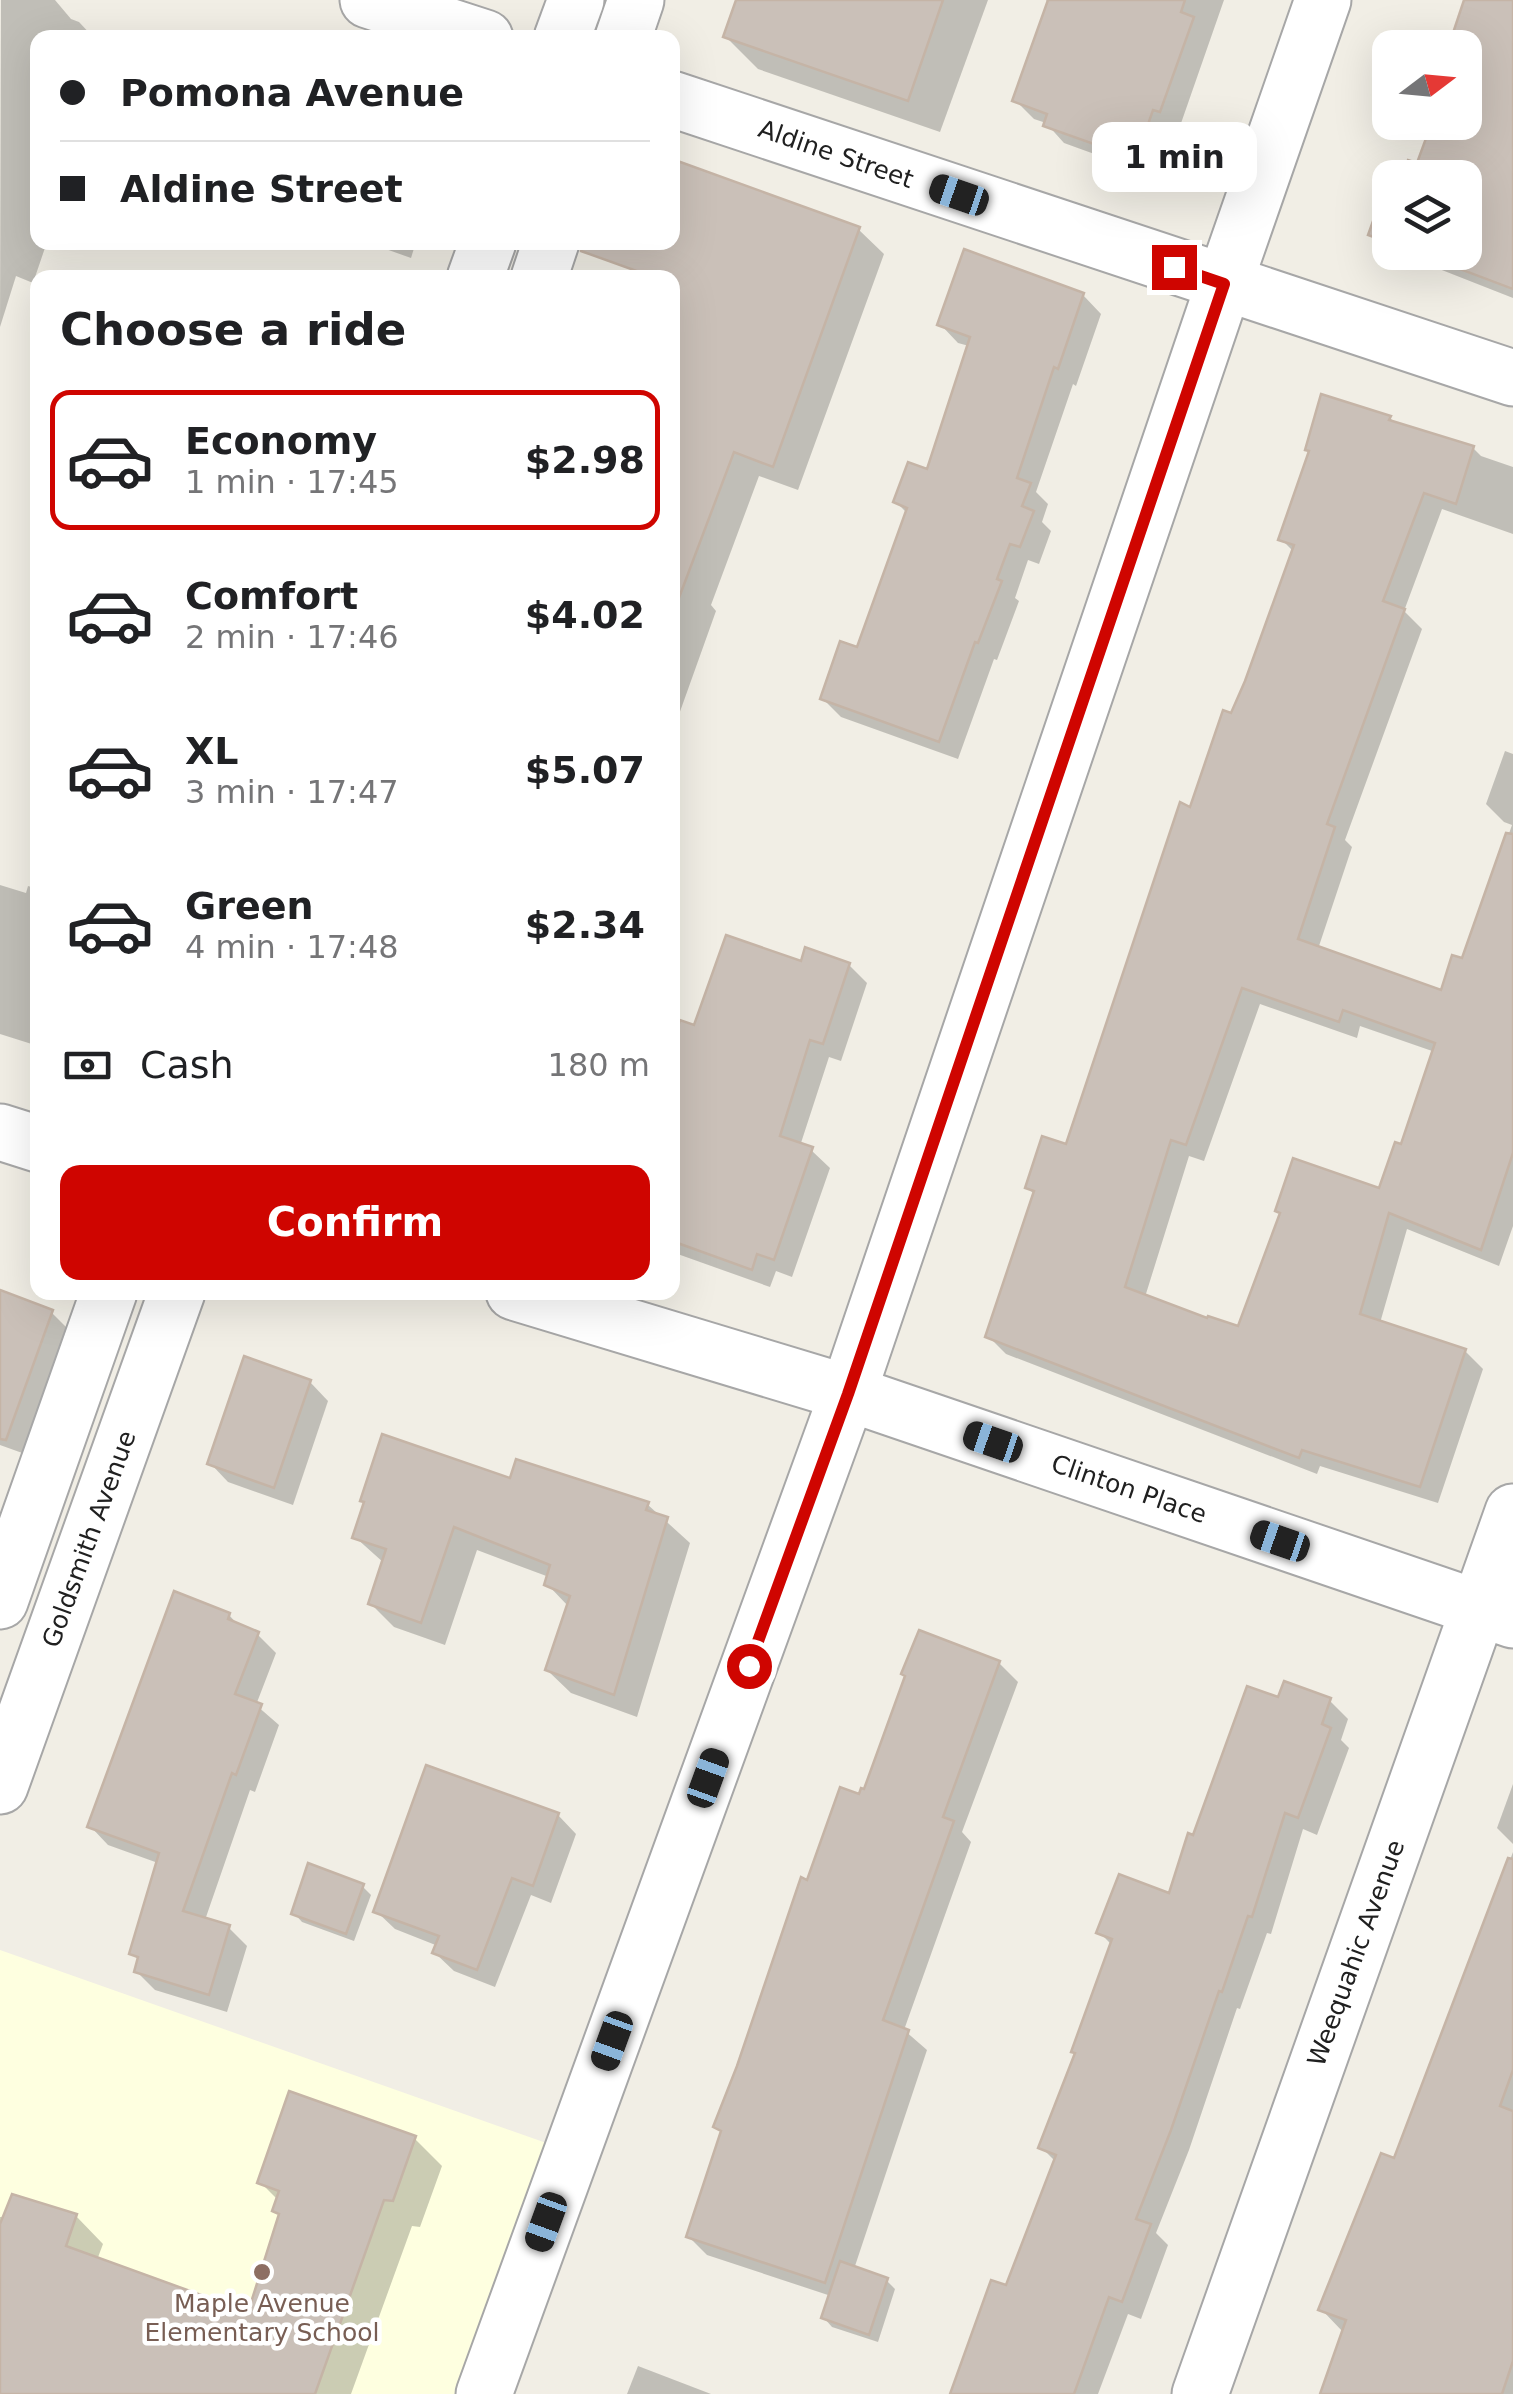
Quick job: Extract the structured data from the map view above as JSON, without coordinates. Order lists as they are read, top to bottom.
{
  "streets": {
    "street": [
      "Aldine Street",
      "Clinton Place",
      "Goldsmith Avenue",
      "Weequahic Avenue"
    ]
  },
  "crossings": [
    ["Clinton Place", "Weequahic Avenue"]
  ],
  "places": ["Maple Avenue Elementary School"],
  "north": "right",
  "page": {
    "banner": ["Pomona Avenue", "Aldine Street"],
    "bubble": "1 min",
    "heading": "Choose a ride",
    "list": [
      {
        "name": "Economy",
        "note": "1 min · 17:45",
        "value": "$2.98"
      },
      {
        "name": "Comfort",
        "note": "2 min · 17:46",
        "value": "$4.02"
      },
      {
        "name": "XL",
        "note": "3 min · 17:47",
        "value": "$5.07"
      },
      {
        "name": "Green",
        "note": "4 min · 17:48",
        "value": "$2.34"
      }
    ],
    "pay": ["Cash", "180 m"],
    "buttons": "Confirm"
  }
}
